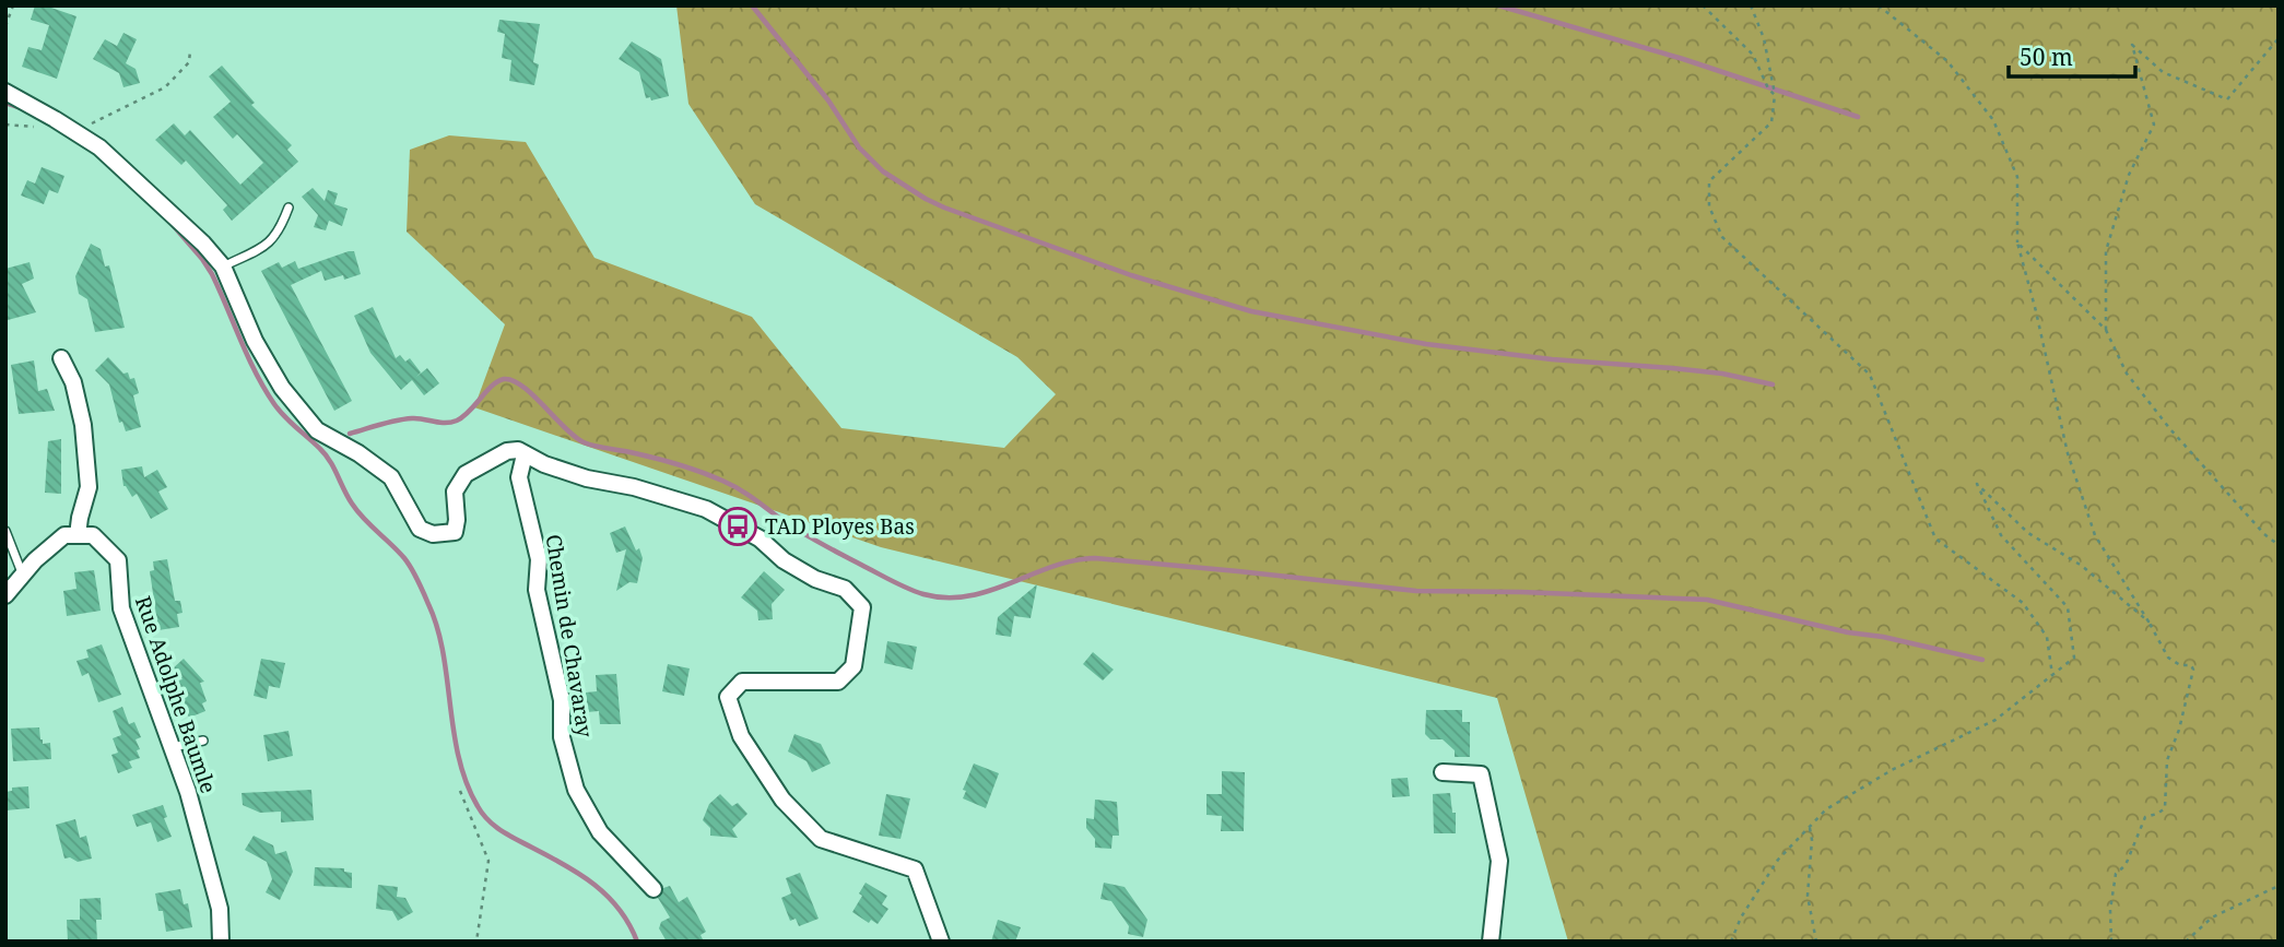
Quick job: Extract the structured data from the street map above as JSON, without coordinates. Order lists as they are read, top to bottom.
{
  "streets": {
    "street": ["Chemin de Chavaray", "Rue Adolphe Baumle"]
  },
  "places": {
    "bus stop": ["TAD Ployes Bas"]
  },
  "scale_bar": "50 m"
}
